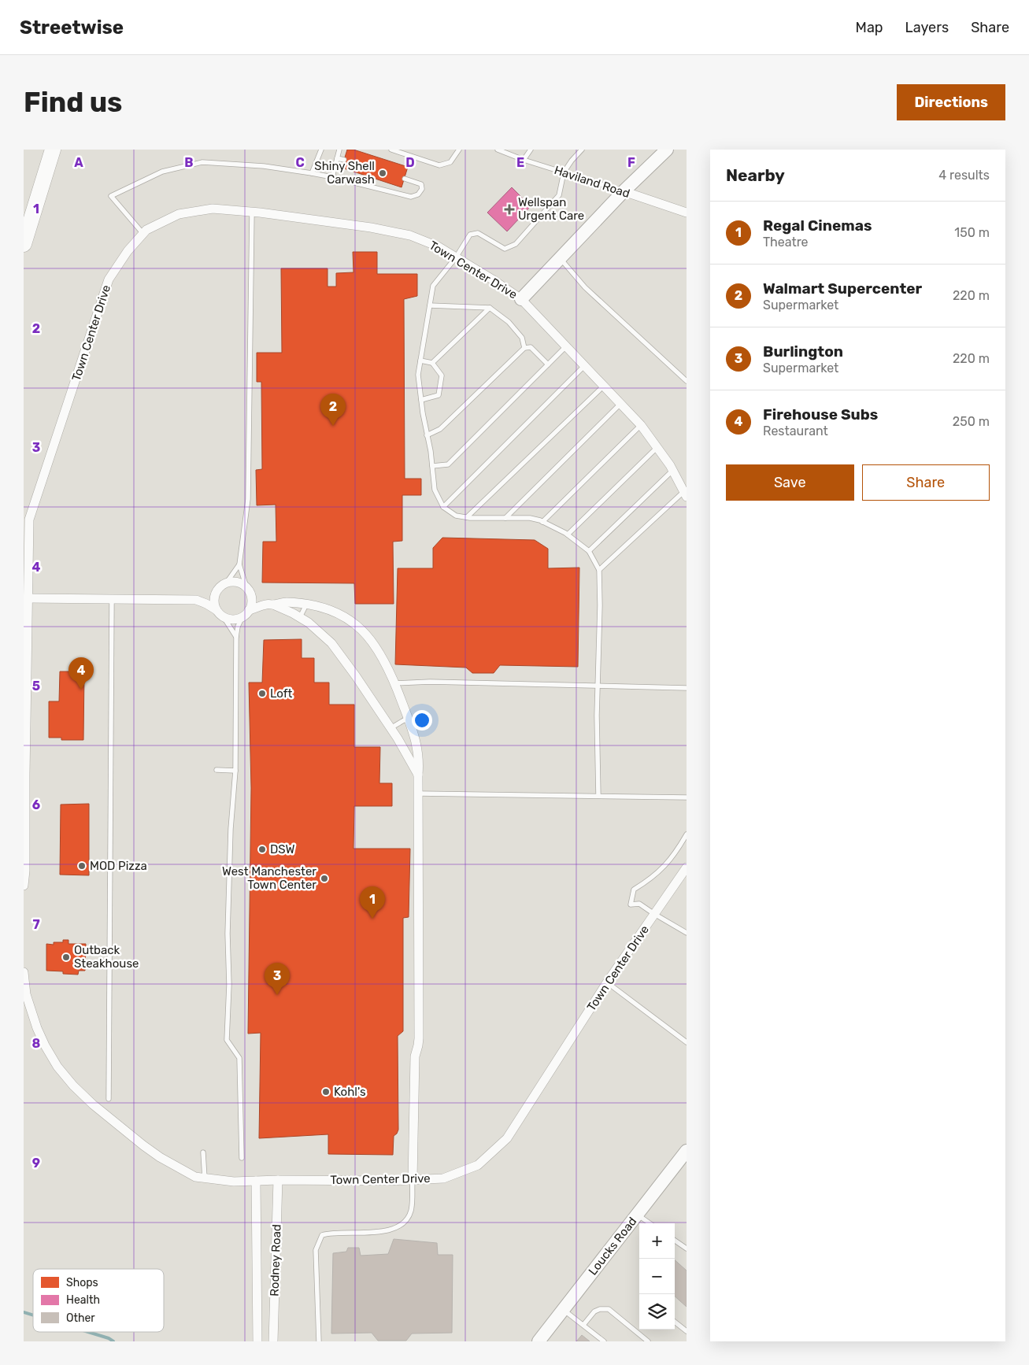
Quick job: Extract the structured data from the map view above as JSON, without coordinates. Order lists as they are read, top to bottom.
{
  "streets": {
    "street": [
      "Haviland Road",
      "Town Center Drive",
      "Loucks Road",
      "Rodney Road"
    ]
  },
  "crossings": [
    ["Town Center Drive", "Rodney Road"]
  ],
  "places": {
    "other": [
      "Shiny Shell Carwash",
      "Loft",
      "DSW",
      "MOD Pizza",
      "West Manchester Town Center",
      "Outback Steakhouse",
      "Kohl's"
    ],
    "health": ["Wellspan Urgent Care"]
  },
  "legend": ["Shops", "Health", "Other"],
  "page": {
    "header": "Streetwise",
    "nav": ["Map", "Layers", "Share"],
    "buttons": [
      "Directions",
      ["Save", "Share"]
    ],
    "title": "Find us",
    "heading": ["Nearby", "4 results"],
    "list": [
      {
        "mark": "1",
        "name": "Regal Cinemas",
        "note": "Theatre",
        "value": "150 m"
      },
      {
        "mark": "2",
        "name": "Walmart Supercenter",
        "note": "Supermarket",
        "value": "220 m"
      },
      {
        "mark": "3",
        "name": "Burlington",
        "note": "Supermarket",
        "value": "220 m"
      },
      {
        "mark": "4",
        "name": "Firehouse Subs",
        "note": "Restaurant",
        "value": "250 m"
      }
    ],
    "pins": [
      "2",
      "4",
      "1",
      "3"
    ],
    "map_buttons": ["+", "−"]
  },
  "grid": {
    "columns": [
      "A",
      "B",
      "C",
      "D",
      "E",
      "F"
    ],
    "rows": [
      "1",
      "2",
      "3",
      "4",
      "5",
      "6",
      "7",
      "8",
      "9"
    ]
  }
}
